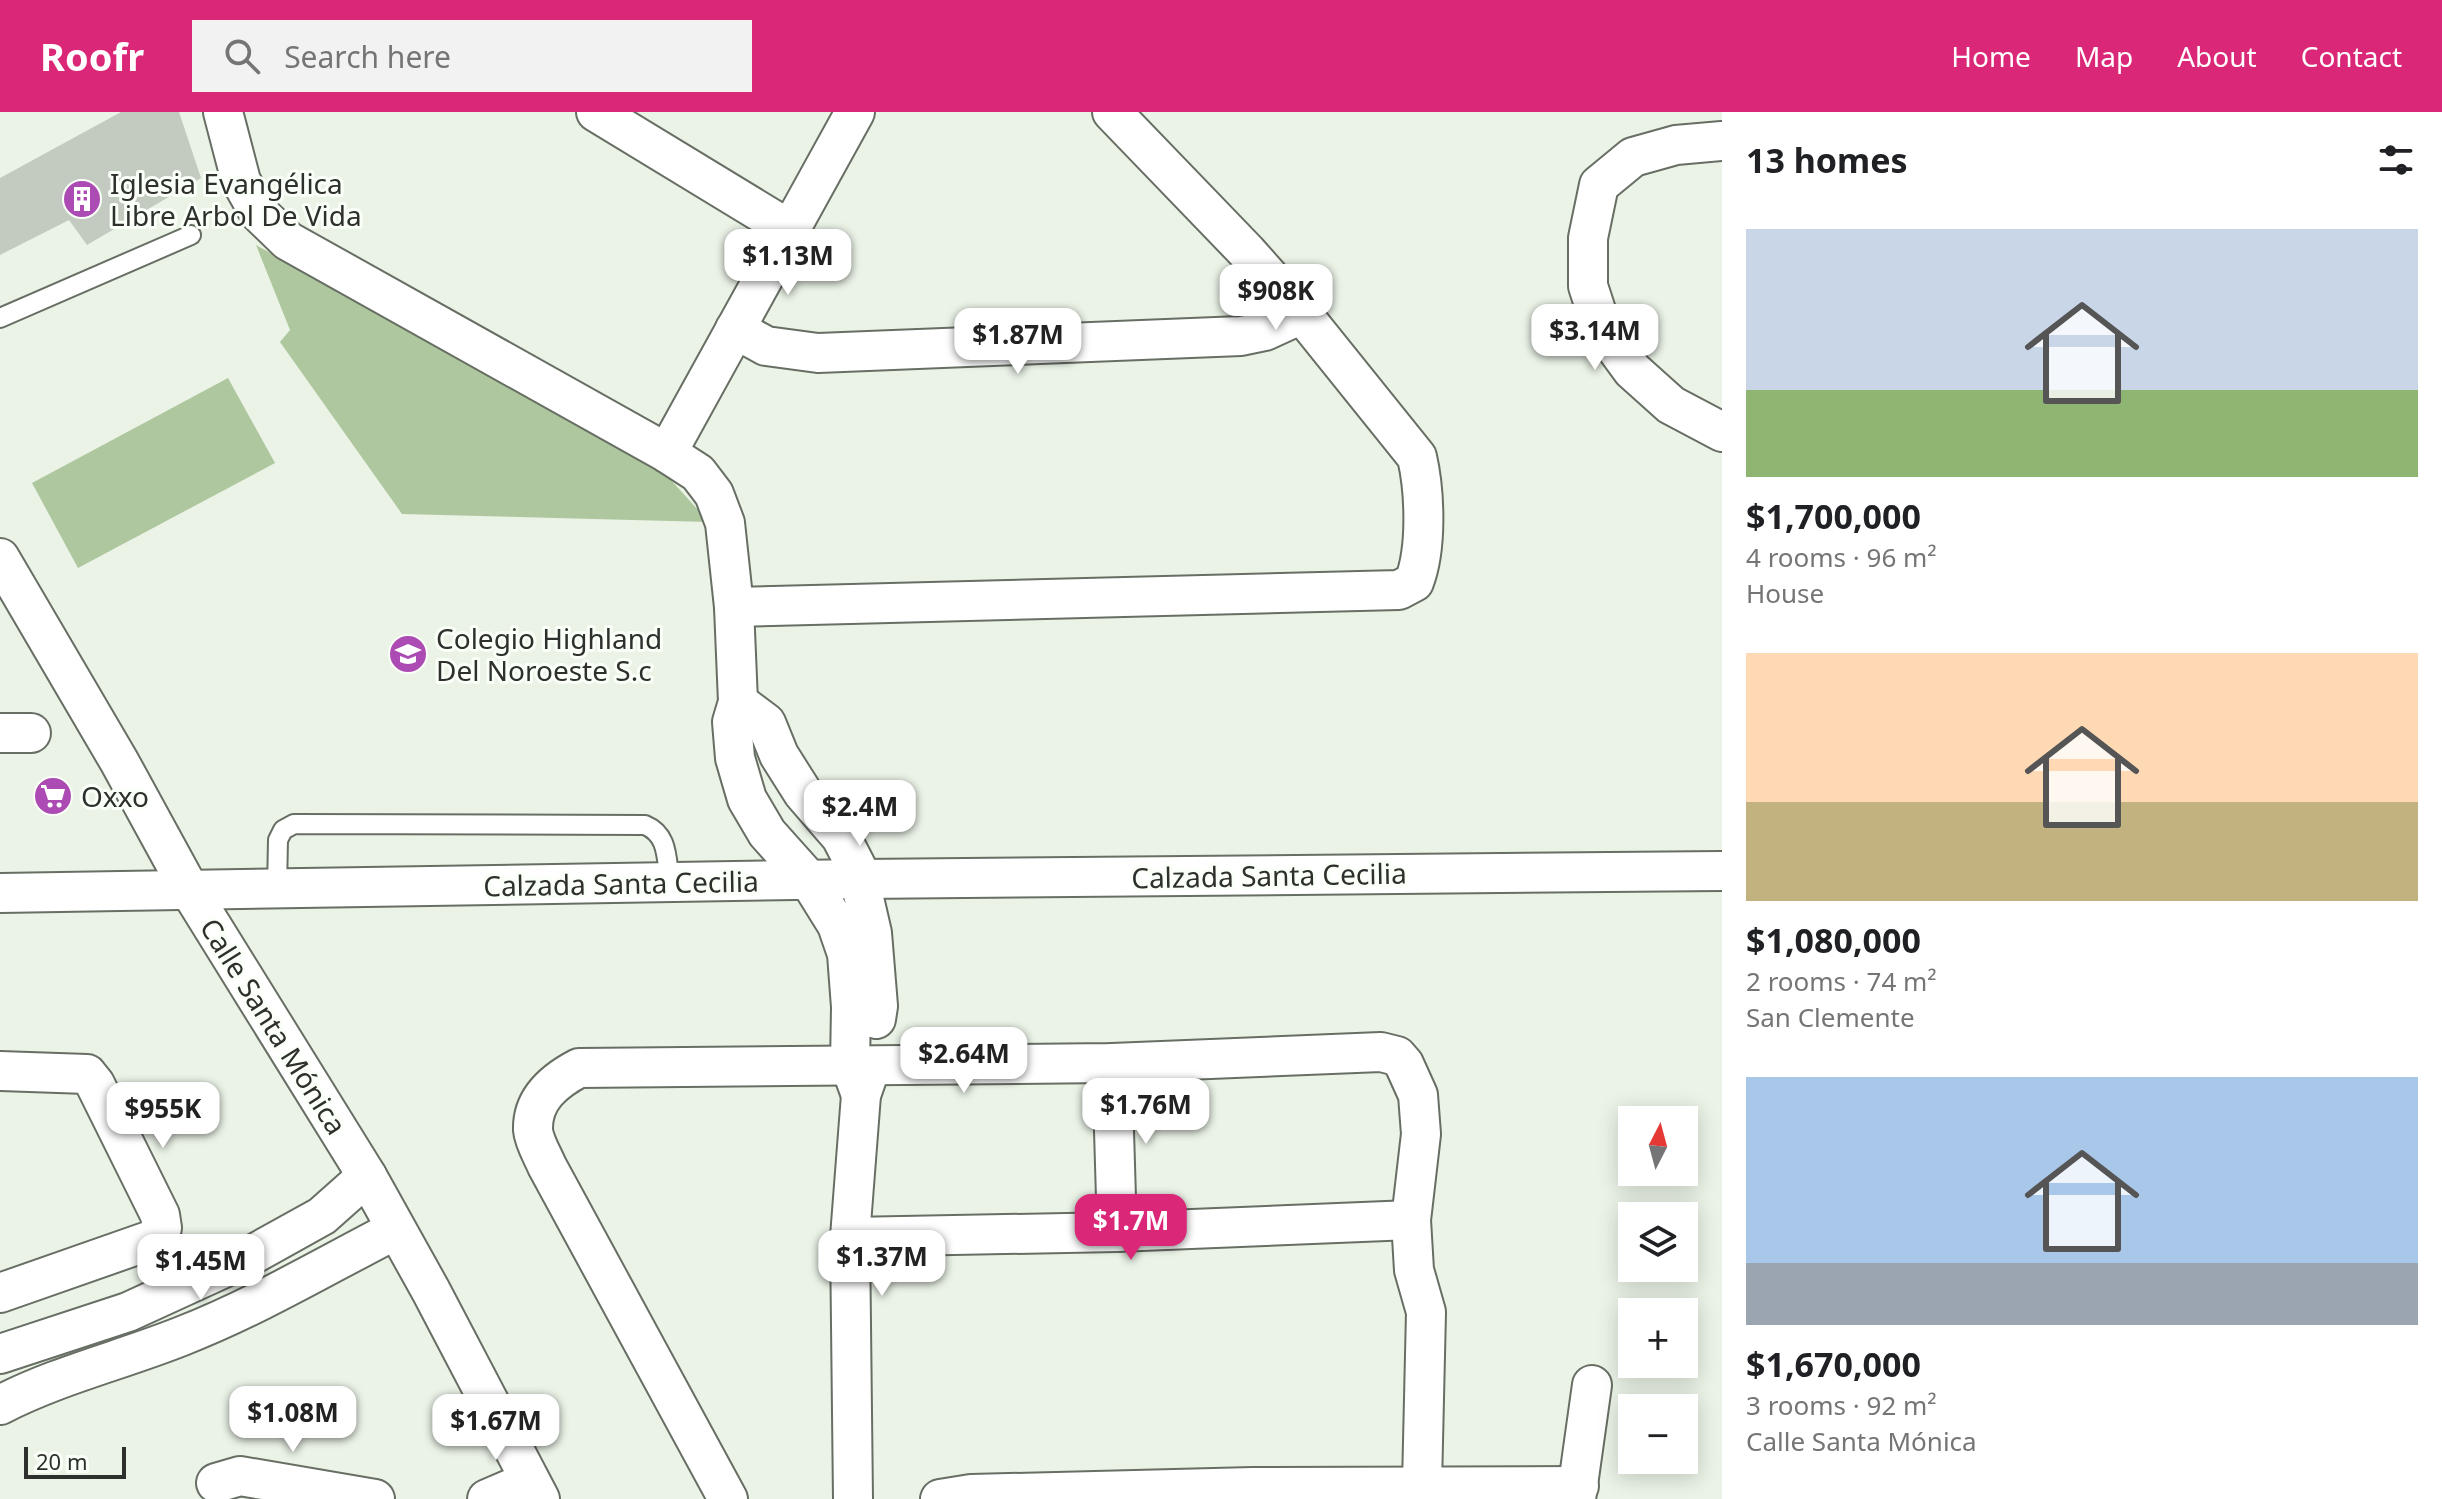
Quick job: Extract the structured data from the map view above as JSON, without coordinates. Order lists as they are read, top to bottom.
{
  "streets": {
    "street": ["Calzada Santa Cecilia", "Calle Santa Mónica"]
  },
  "crossings": [
    ["Calzada Santa Cecilia", "Calle Santa Mónica"]
  ],
  "places": {
    "building": ["Iglesia Evangélica Libre Arbol De Vida"],
    "school or university": ["Colegio Highland Del Noroeste S.c"],
    "supermarket": ["Oxxo"]
  },
  "scale_bar": "20 m",
  "north": "top",
  "page": {
    "header": "Roofr",
    "search": "Search here",
    "nav": [
      "Home",
      "Map",
      "About",
      "Contact"
    ],
    "heading": "13 homes",
    "list": [
      {
        "name": "$1,700,000",
        "note": "4 rooms · 96 m² · House"
      },
      {
        "name": "$1,080,000",
        "note": "2 rooms · 74 m² · San Clemente"
      },
      {
        "name": "$1,670,000",
        "note": "3 rooms · 92 m² · Calle Santa Mónica"
      }
    ],
    "price": [
      "$1.13M",
      "$908K",
      "$3.14M",
      "$1.87M",
      "$2.4M",
      "$2.64M",
      "$1.76M",
      "$955K",
      "$1.7M",
      "$1.37M",
      "$1.45M",
      "$1.08M",
      "$1.67M"
    ],
    "map_buttons": ["+", "−"],
    "scale": "20 m"
  }
}
